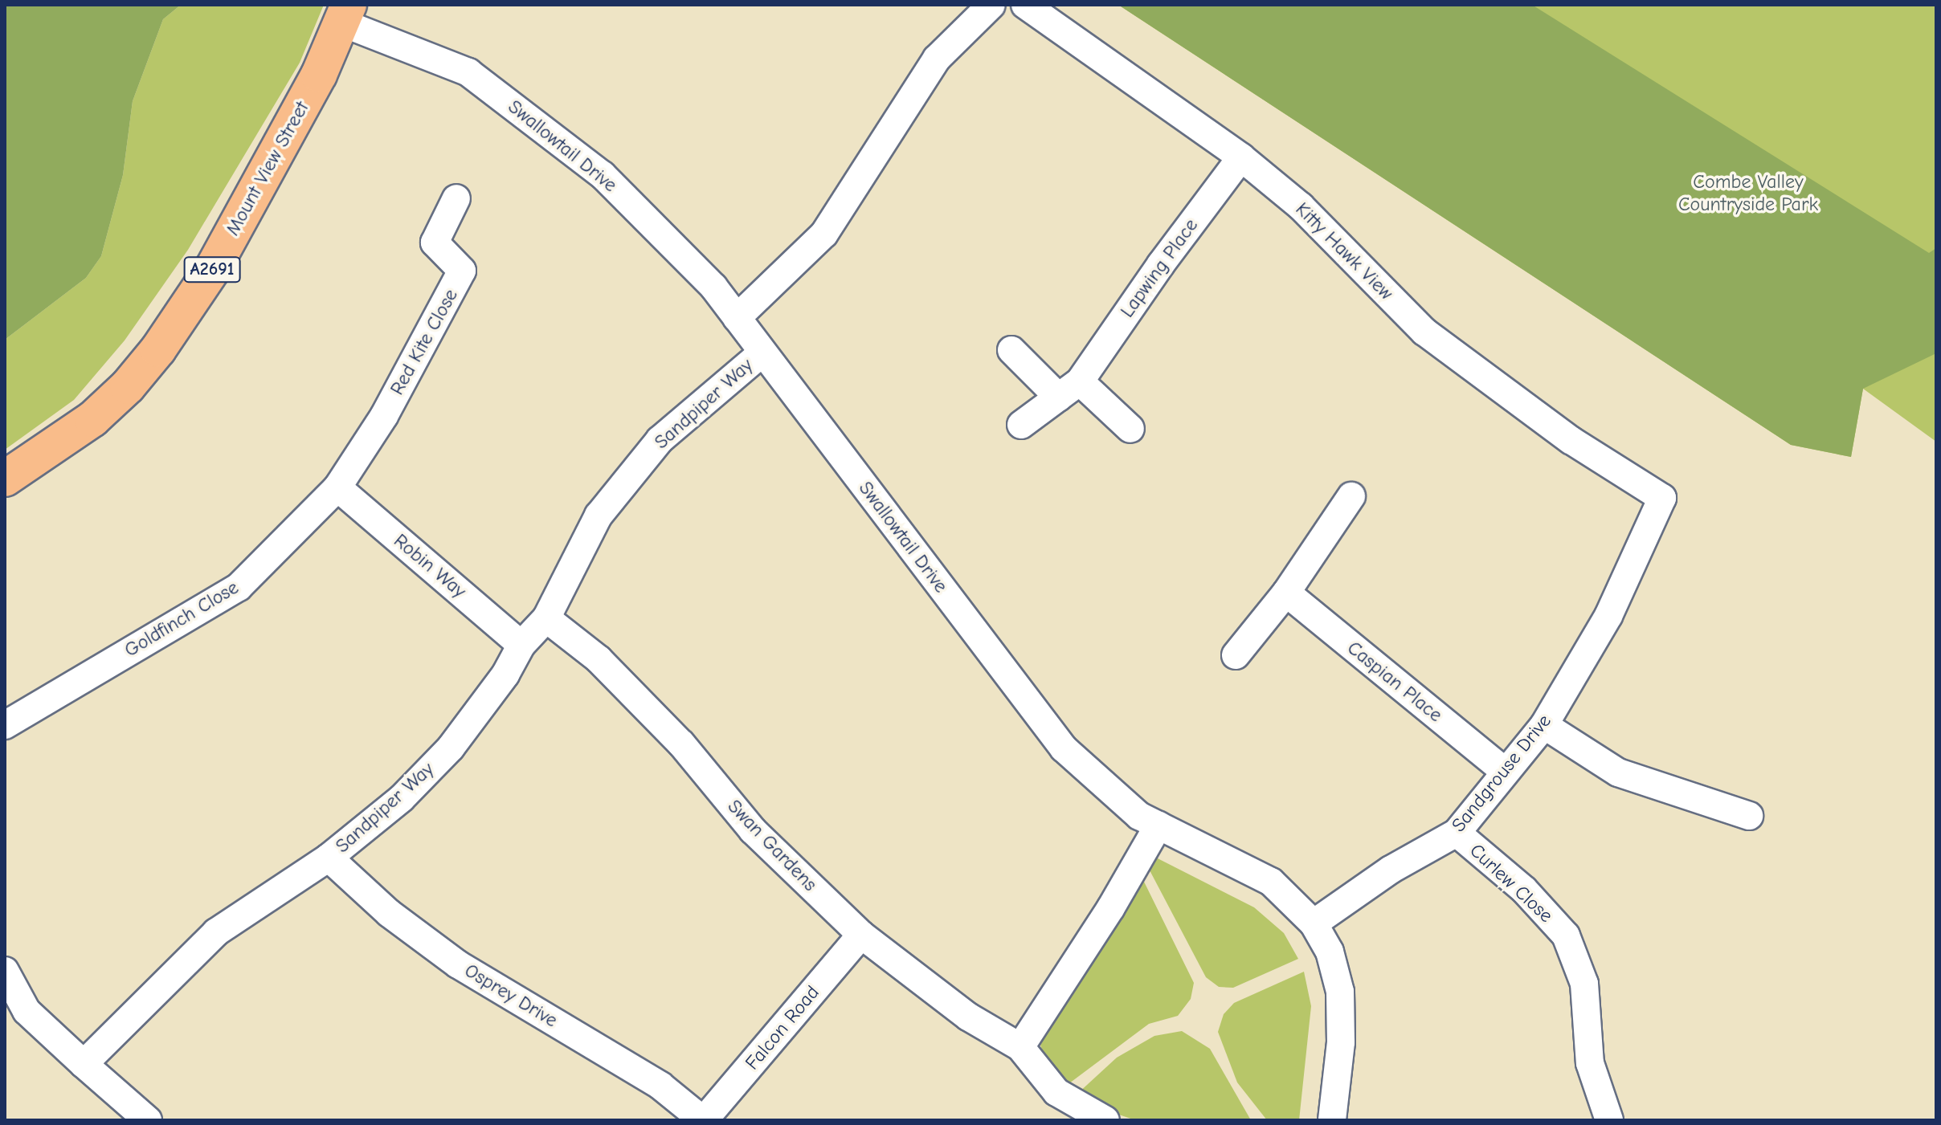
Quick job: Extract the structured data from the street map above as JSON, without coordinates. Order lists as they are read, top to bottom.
{
  "streets": {
    "main road": ["Mount View Street", "A2691"],
    "street": [
      "Swallowtail Drive",
      "Kitty Hawk View",
      "Lapwing Place",
      "Red Kite Close",
      "Sandpiper Way",
      "Robin Way",
      "Goldfinch Close",
      "Caspian Place",
      "Sandgrouse Drive",
      "Swan Gardens",
      "Curlew Close",
      "Osprey Drive",
      "Falcon Road"
    ]
  },
  "crossings": [
    ["Swallowtail Drive", "Mount View Street"],
    ["Swallowtail Drive", "Sandpiper Way"],
    ["Swallowtail Drive", "Sandgrouse Drive"],
    ["Kitty Hawk View", "Lapwing Place"],
    ["Kitty Hawk View", "Sandgrouse Drive"],
    ["Red Kite Close", "Robin Way"],
    ["Red Kite Close", "Goldfinch Close"],
    ["Sandpiper Way", "Robin Way"],
    ["Sandpiper Way", "Swan Gardens"],
    ["Sandpiper Way", "Osprey Drive"],
    ["Robin Way", "Goldfinch Close"],
    ["Caspian Place", "Sandgrouse Drive"],
    ["Sandgrouse Drive", "Curlew Close"],
    ["Swan Gardens", "Falcon Road"],
    ["Osprey Drive", "Falcon Road"]
  ],
  "parks": ["Combe Valley Countryside Park"]
}
